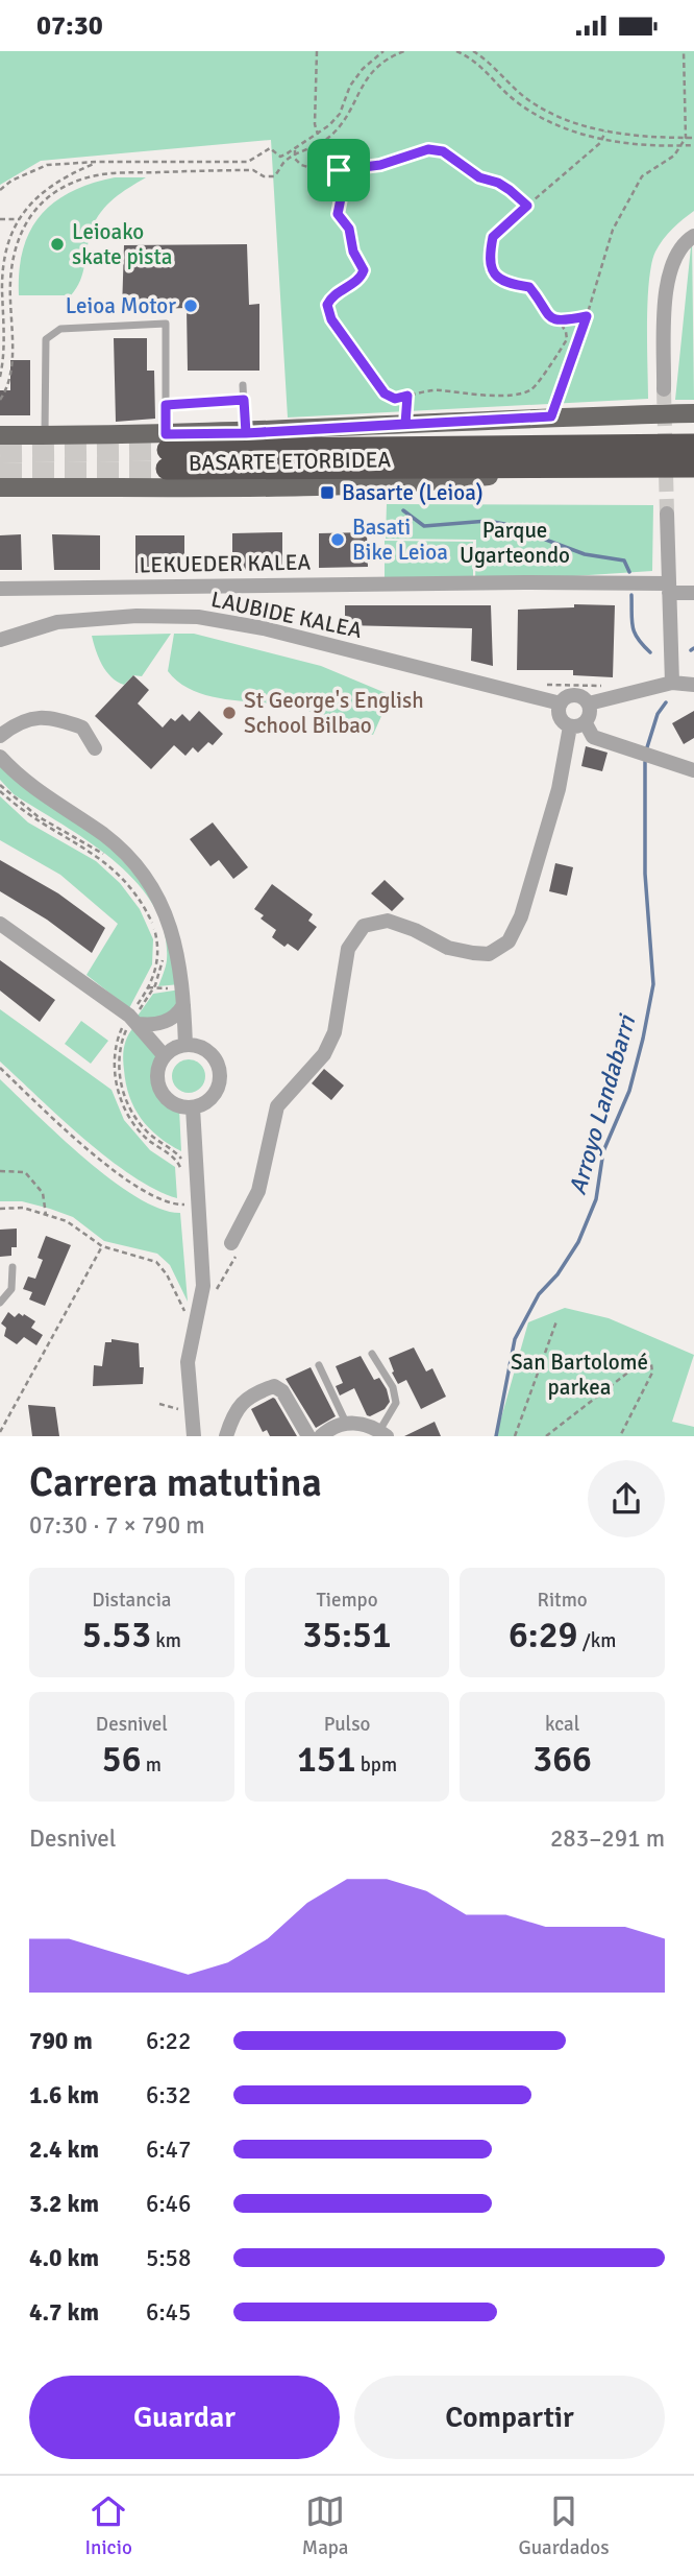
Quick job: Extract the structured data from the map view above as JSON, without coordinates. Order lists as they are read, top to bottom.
{
  "streets": {
    "main road": ["BASARTE ETORBIDEA"],
    "street": ["LEKUEDER KALEA", "LAUBIDE KALEA"]
  },
  "water": ["Arroyo Landabarri"],
  "parks": ["Parque Ugarteondo", "San Bartolomé parkea"],
  "places": {
    "other": [
      "Leioako skate pista",
      "Leioa Motor",
      "Basati Bike Leioa",
      "St George's English School Bilbao"
    ],
    "transit": ["Basarte (Leioa)"]
  },
  "page": {
    "status": "07:30",
    "heading": ["Carrera matutina", "07:30 · 7 × 790 m"],
    "stats": [
      ["Distancia", "5.53 km"],
      ["Tiempo", "35:51"],
      ["Ritmo", "6:29 /km"],
      ["Desnivel", "56 m"],
      ["Pulso", "151 bpm"],
      ["kcal", "366"]
    ],
    "chart": ["Desnivel", "283–291 m"],
    "list": [
      {
        "name": "790 m",
        "note": "6:22"
      },
      {
        "name": "1.6 km",
        "note": "6:32"
      },
      {
        "name": "2.4 km",
        "note": "6:47"
      },
      {
        "name": "3.2 km",
        "note": "6:46"
      },
      {
        "name": "4.0 km",
        "note": "5:58"
      },
      {
        "name": "4.7 km",
        "note": "6:45"
      }
    ],
    "buttons": ["Guardar", "Compartir"],
    "tabs": ["Inicio", "Mapa", "Guardados"]
  }
}
